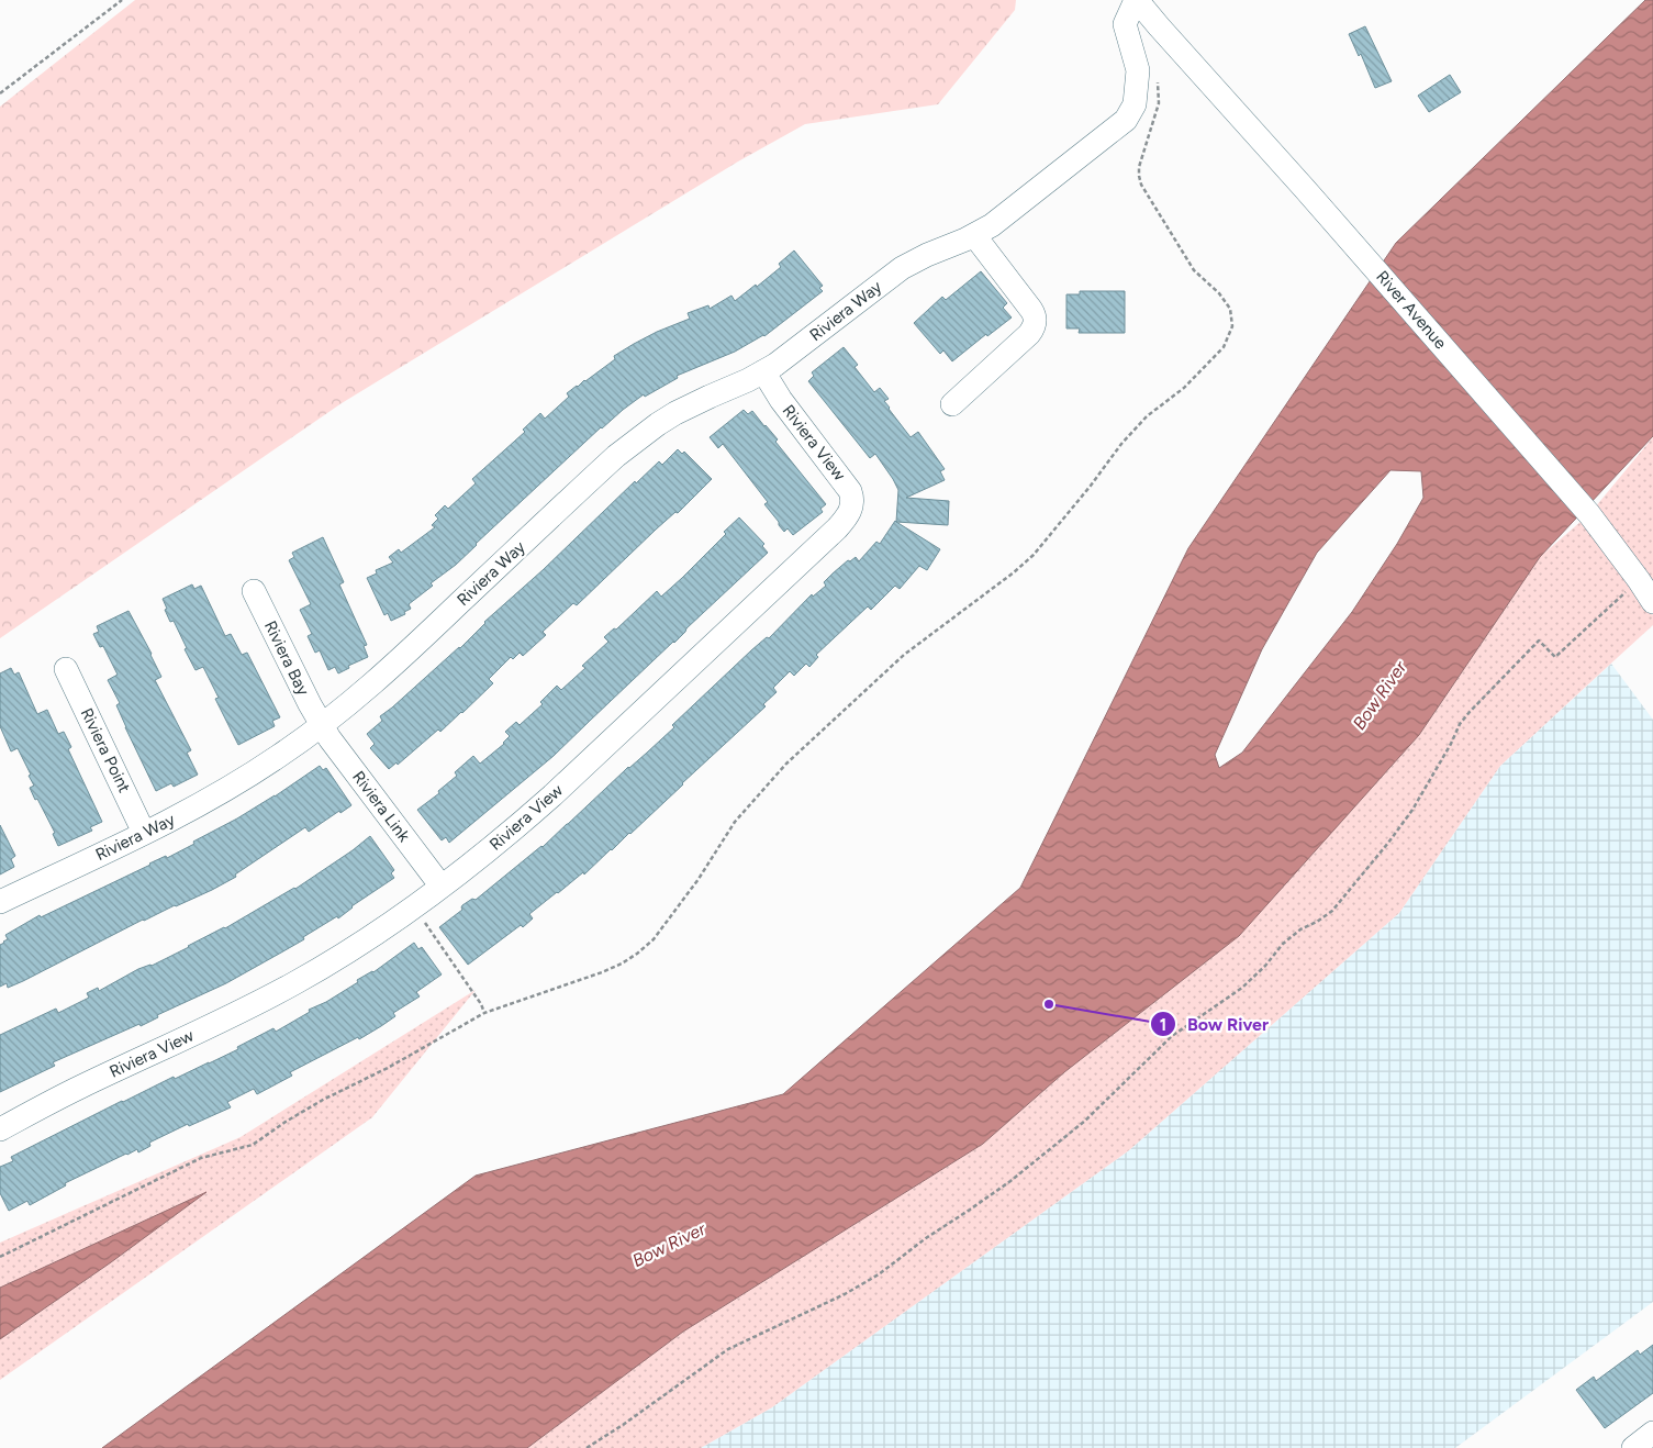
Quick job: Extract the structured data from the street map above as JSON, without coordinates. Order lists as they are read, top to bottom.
{
  "streets": {
    "street": [
      "River Avenue",
      "Riviera Way",
      "Riviera View",
      "Riviera Bay",
      "Riviera Point",
      "Riviera Link"
    ]
  },
  "crossings": [
    ["River Avenue", "Riviera Way"],
    ["Riviera Way", "Riviera View"],
    ["Riviera Way", "Riviera Bay"],
    ["Riviera Way", "Riviera Point"],
    ["Riviera Way", "Riviera Link"],
    ["Riviera View", "Riviera Link"],
    ["Riviera Bay", "Riviera Link"]
  ],
  "water": ["Bow River"],
  "places": ["Bow River"]
}
